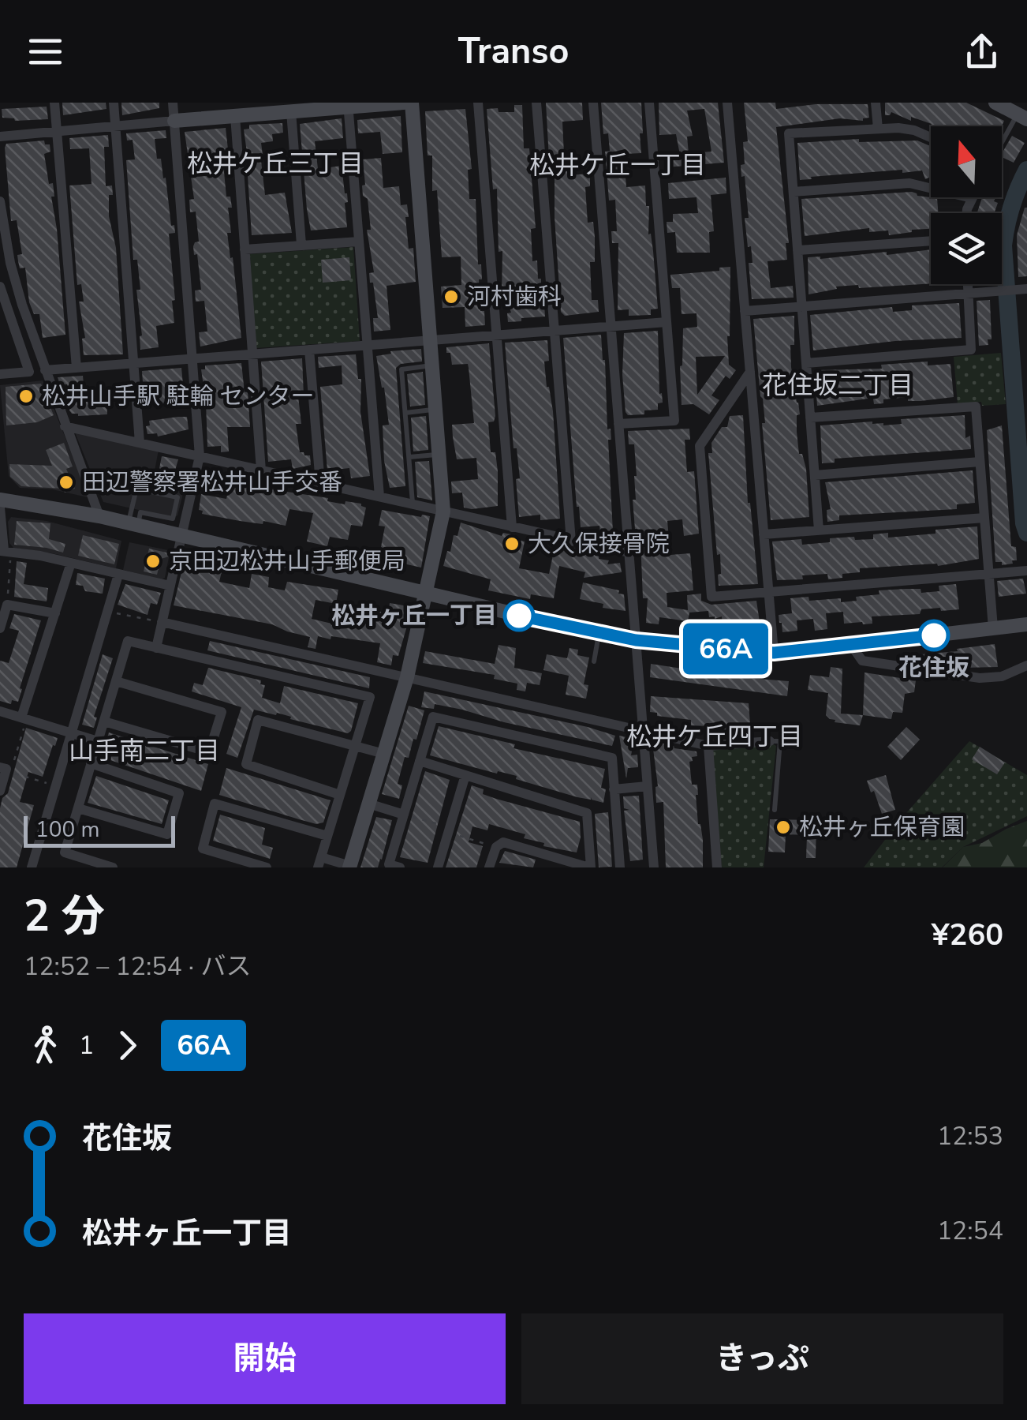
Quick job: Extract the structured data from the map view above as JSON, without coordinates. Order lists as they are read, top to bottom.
{
  "districts": [
    "松井ケ丘三丁目",
    "松井ケ丘一丁目",
    "花住坂二丁目",
    "松井ケ丘四丁目",
    "山手南二丁目"
  ],
  "places": [
    "河村歯科",
    "松井山手駅 駐輪 センター",
    "田辺警察署松井山手交番",
    "大久保接骨院",
    "京田辺松井山手郵便局",
    "松井ヶ丘一丁目",
    "花住坂",
    "松井ヶ丘保育園"
  ],
  "lines": ["bus line 66A"],
  "scale_bar": "100 m",
  "north": "top",
  "page": {
    "header": "Transo",
    "on_map": "66A",
    "scale": "100 m",
    "heading": ["2 分", "12:52 – 12:54 · バス", "¥260"],
    "legs": ["1", "66A"],
    "list": [
      {
        "name": "花住坂",
        "value": "12:53"
      },
      {
        "name": "松井ヶ丘一丁目",
        "value": "12:54"
      }
    ],
    "buttons": ["開始", "きっぷ"]
  }
}
